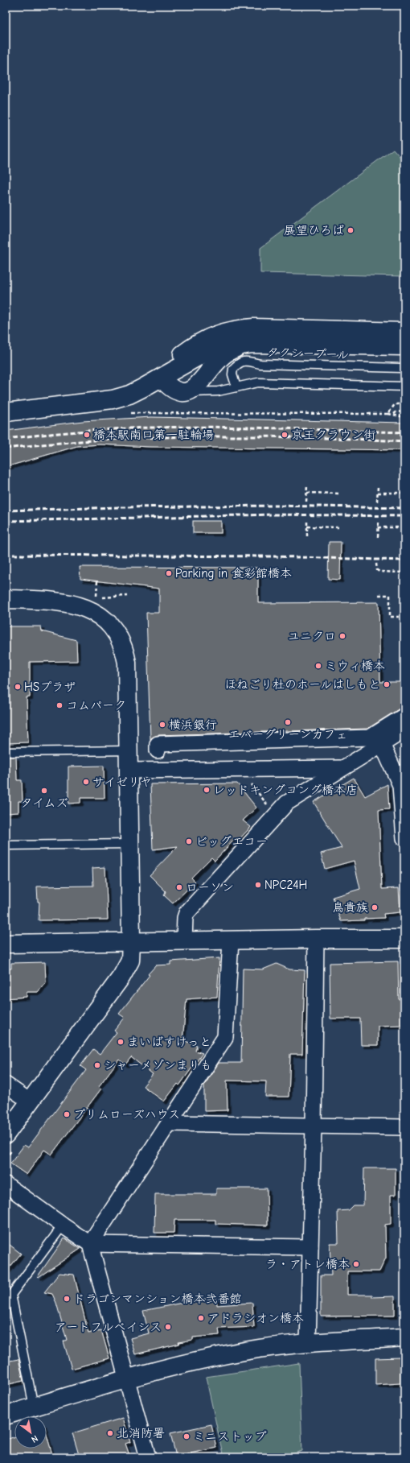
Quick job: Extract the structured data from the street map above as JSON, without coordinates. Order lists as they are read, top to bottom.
{
  "streets": {
    "lane": ["タクシープール"]
  },
  "places": [
    "展望ひろば",
    "橋本駅南口第一駐輪場",
    "京王クラウン街",
    "Parking in 食彩館橋本",
    "ユニクロ",
    "ミウィ橋本",
    "ほねごり杜のホールはしもと",
    "HSプラザ",
    "コムパーク",
    "エバーグリーンカフェ",
    "横浜銀行",
    "サイゼリヤ",
    "レッドキングコング橋本店",
    "タイムズ",
    "ビッグエコー",
    "NPC24H",
    "ローソン",
    "鳥貴族",
    "まいばすけっと",
    "シャーメゾンまりも",
    "プリムローズハウス",
    "ラ・アトレ橋本",
    "ドラゴンマンション橋本弐番館",
    "アドラシオン橋本",
    "アートフルベイシス",
    "北消防署",
    "ミニストップ"
  ],
  "north": "bottom right"
}
